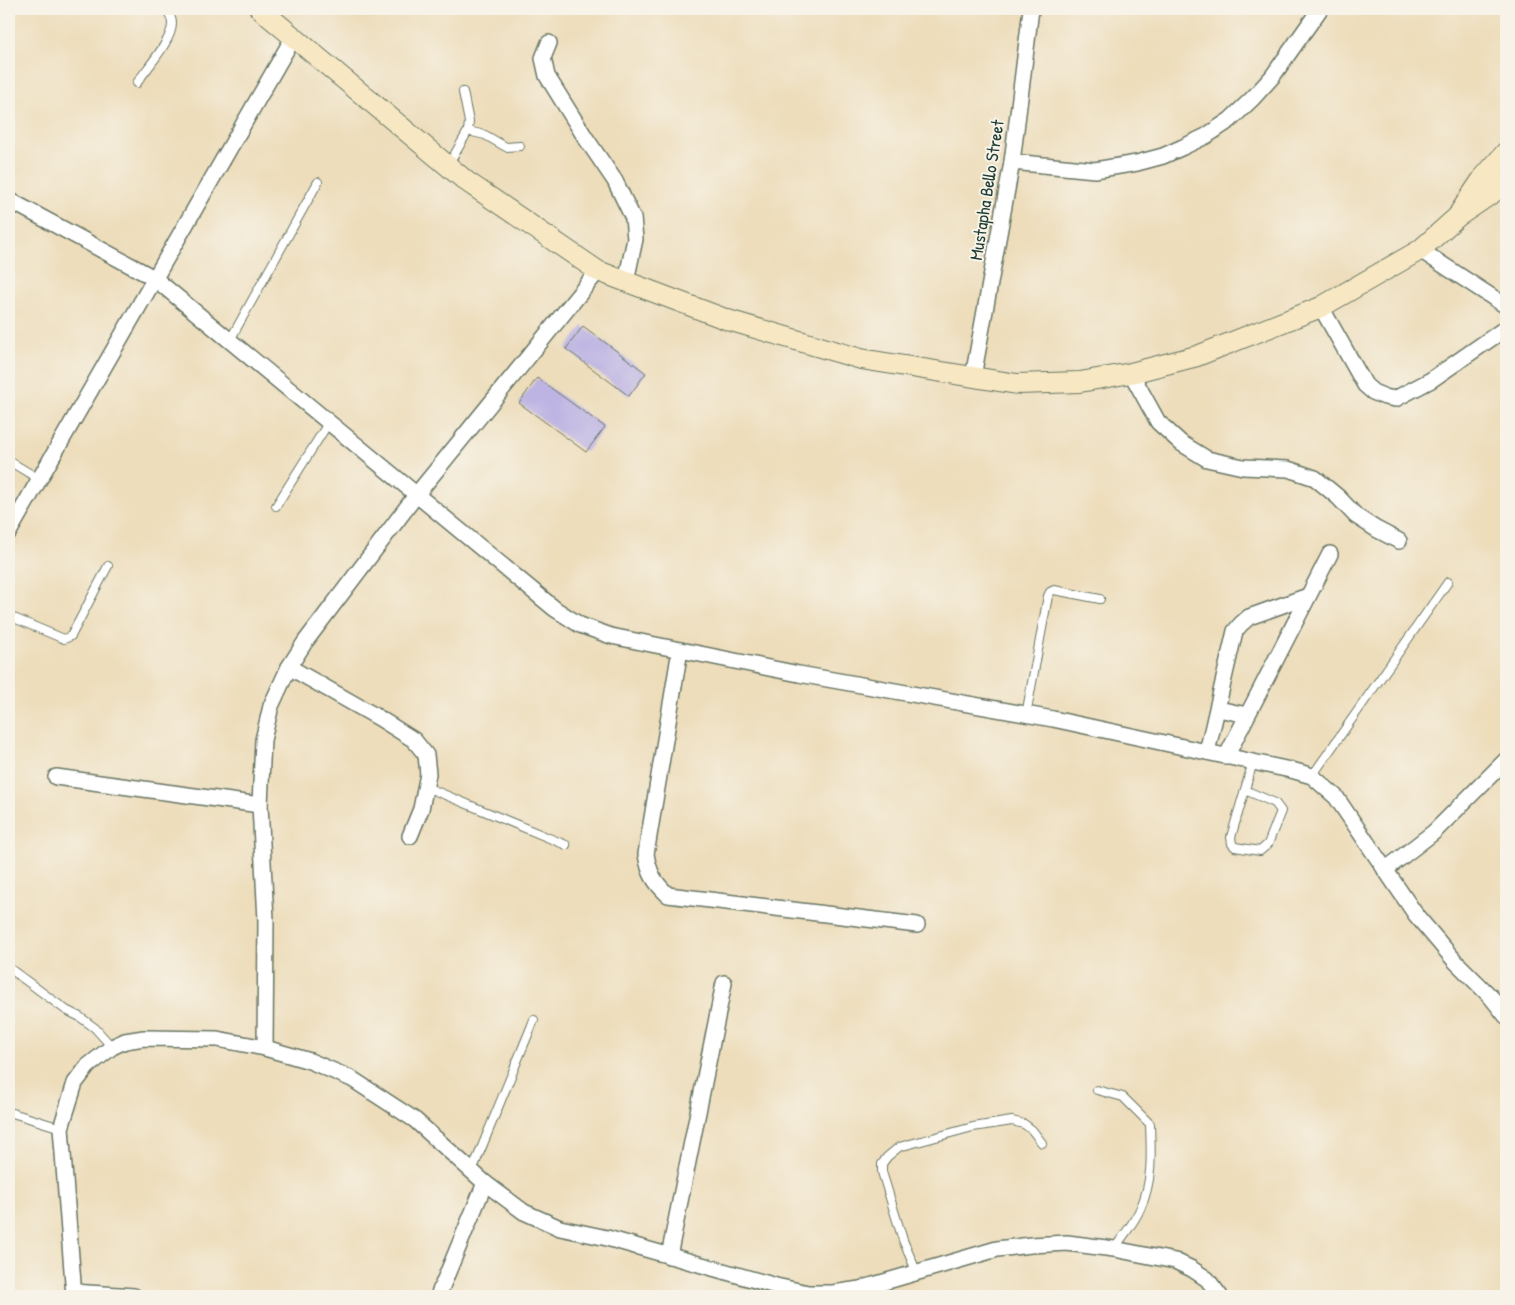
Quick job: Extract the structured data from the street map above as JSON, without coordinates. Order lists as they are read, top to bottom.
{
  "streets": {
    "street": ["Mustapha Bello Street"]
  }
}
